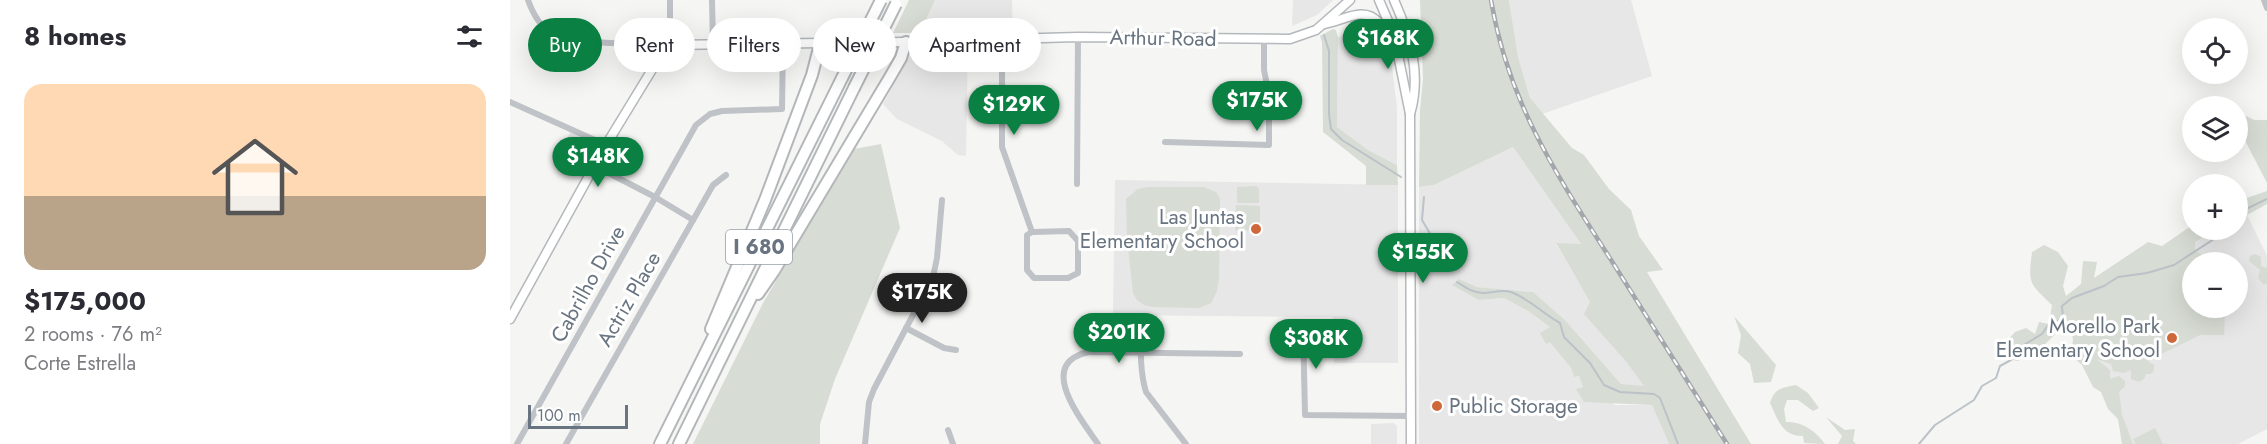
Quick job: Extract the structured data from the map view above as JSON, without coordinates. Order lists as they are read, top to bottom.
{
  "streets": {
    "highway": ["I 680"],
    "main road": ["Arthur Road"],
    "street": ["Cabrilho Drive", "Actriz Place"]
  },
  "places": ["Las Juntas Elementary School", "Morello Park Elementary School", "Public Storage"],
  "scale_bar": "100 m",
  "page": {
    "heading": "8 homes",
    "map_buttons": ["+", "−"],
    "chip": [
      "Buy",
      "Rent",
      "Filters",
      "New",
      "Apartment"
    ],
    "price": [
      "$168K",
      "$175K",
      "$129K",
      "$148K",
      "$155K",
      "$175K",
      "$201K",
      "$308K"
    ],
    "list": [
      {
        "name": "$175,000",
        "note": "2 rooms · 76 m² · Corte Estrella"
      }
    ],
    "scale": "100 m"
  }
}
